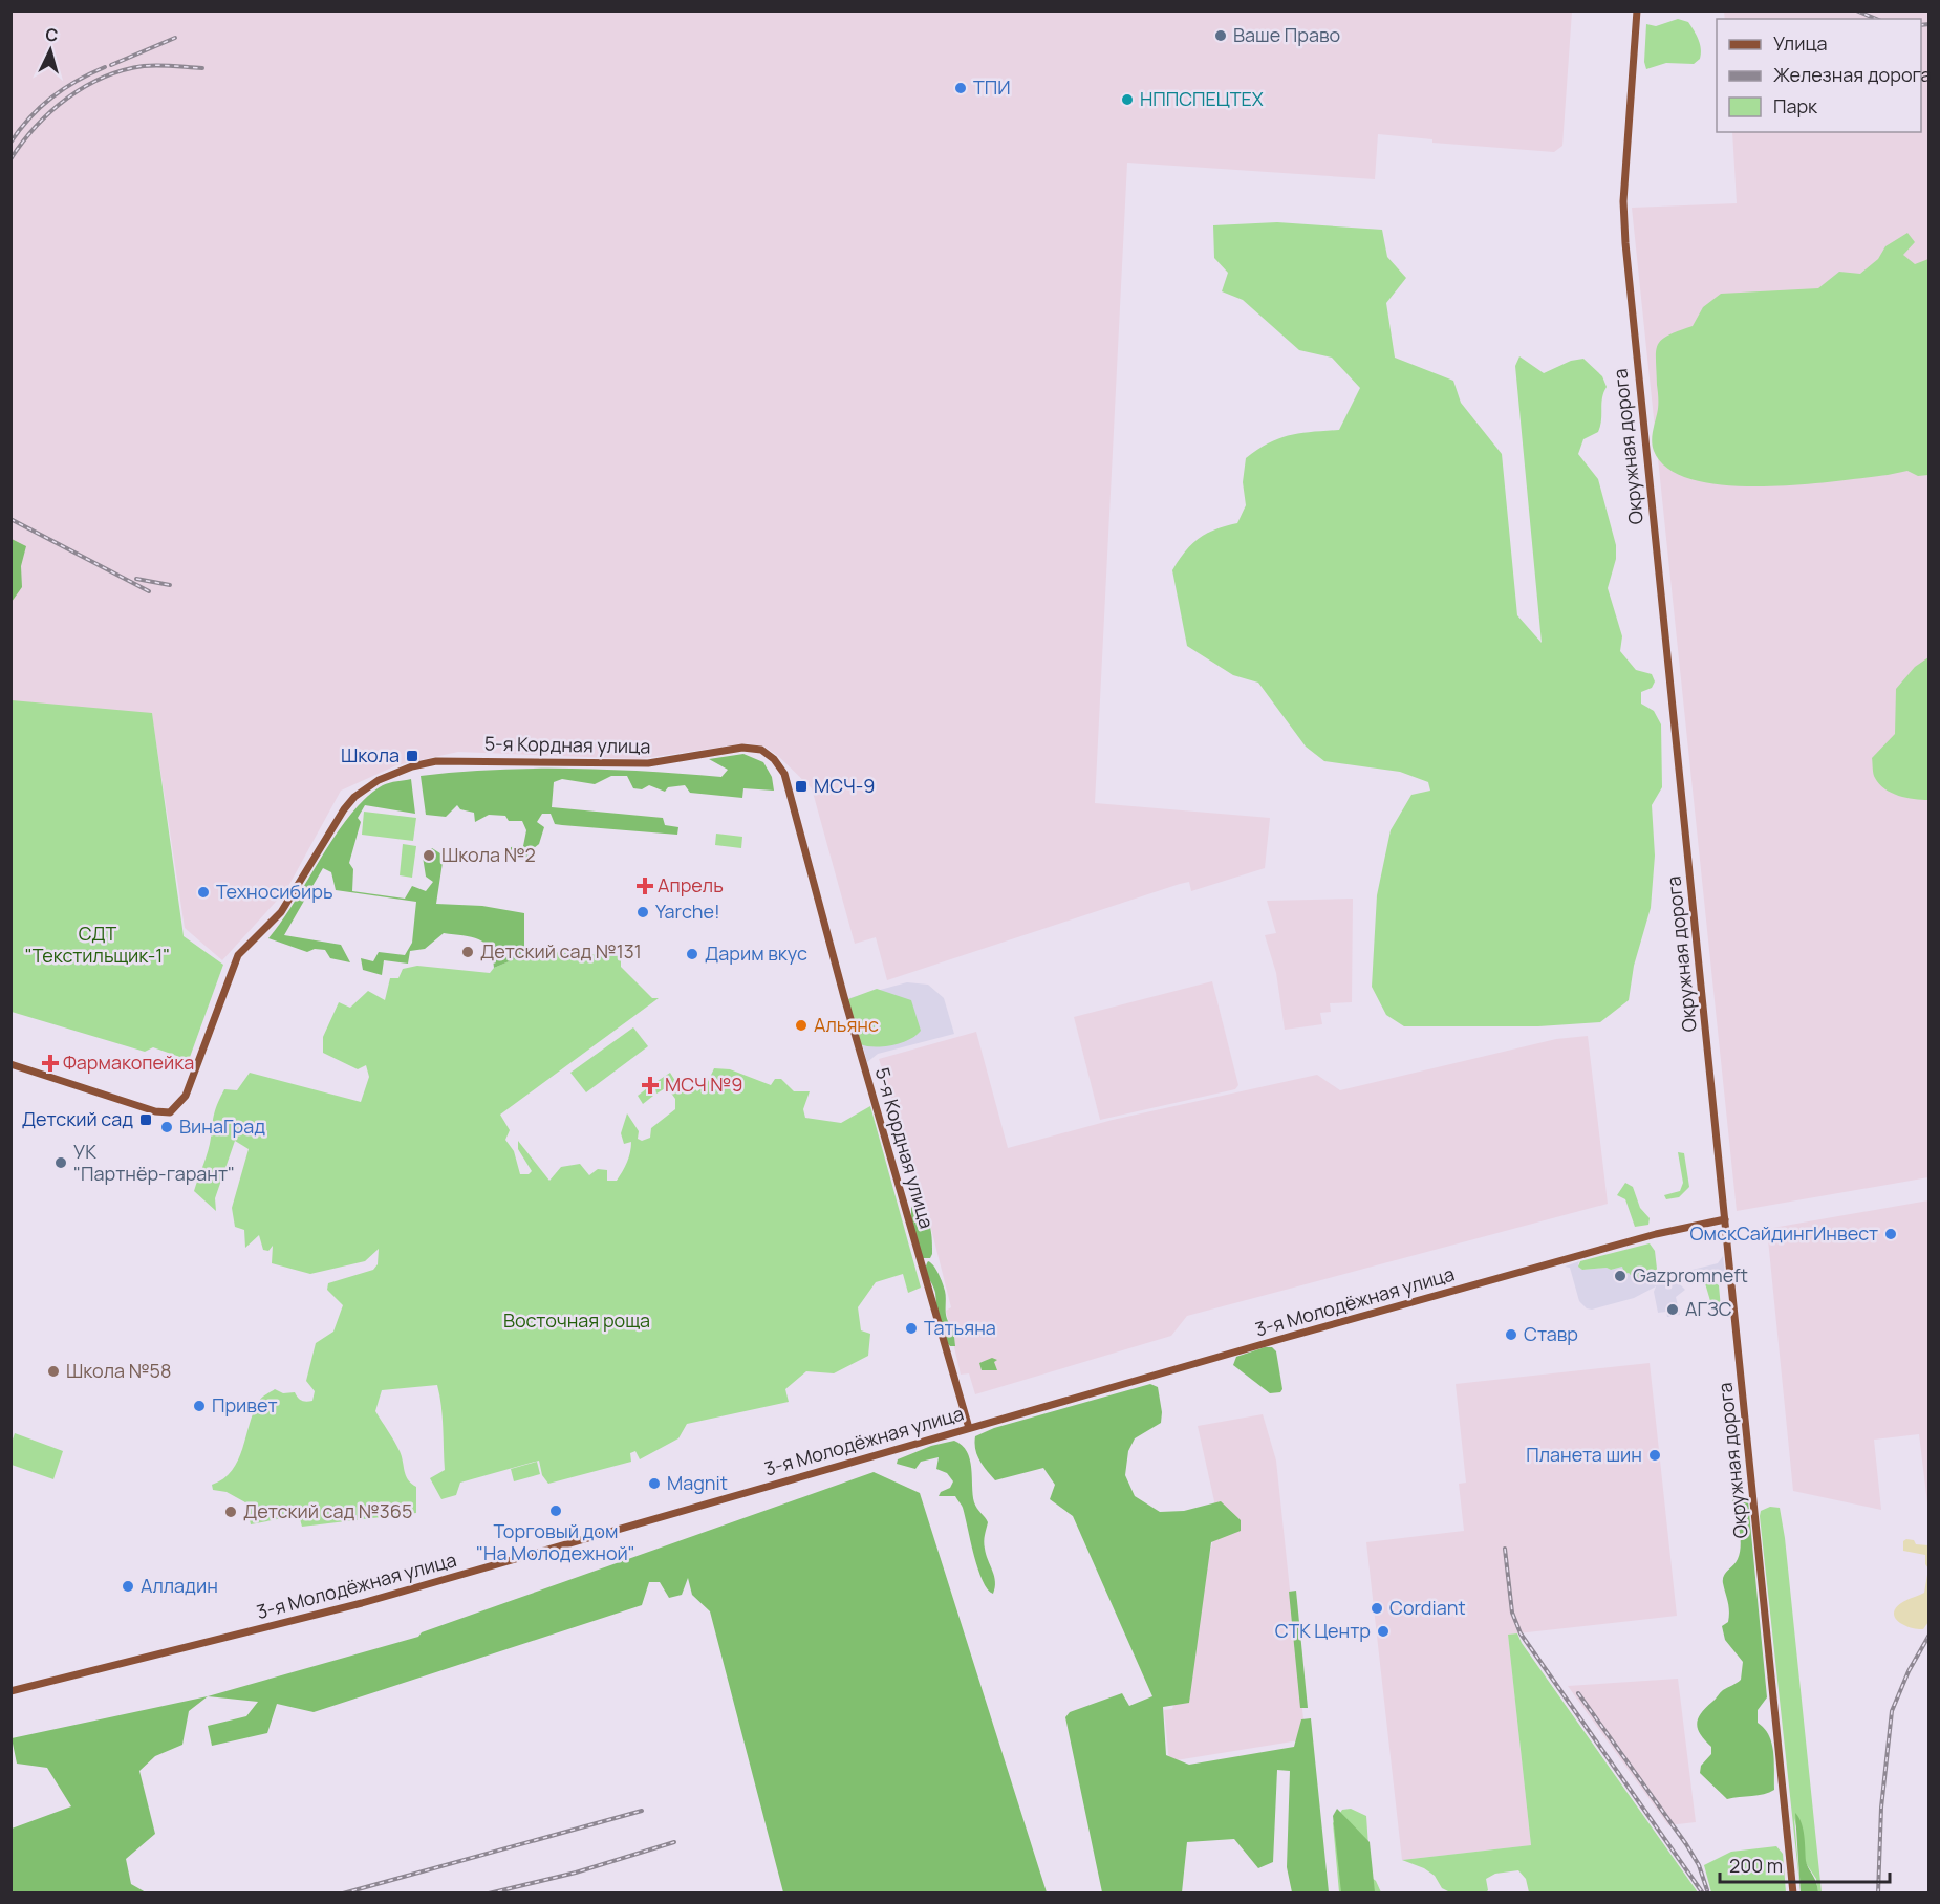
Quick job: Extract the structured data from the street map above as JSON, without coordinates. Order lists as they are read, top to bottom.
{
  "streets": {
    "main road": ["Окружная дорога", "5-я Кордная улица", "3-я Молодёжная улица"]
  },
  "crossings": [
    ["Окружная дорога", "3-я Молодёжная улица"],
    ["5-я Кордная улица", "3-я Молодёжная улица"]
  ],
  "parks": ["СДТ \"Текстильщик-1\"", "Восточная роща"],
  "places": {
    "other": [
      "Ваше Право",
      "ТПИ",
      "НППСПЕЦТЕХ",
      "Школа №2",
      "Техносибирь",
      "Yarche!",
      "Детский сад №131",
      "Дарим вкус",
      "Альянс",
      "ВинаГрад",
      "УК \"Партнёр-гарант\"",
      "ОмскСайдингИнвест",
      "Gazpromneft",
      "АГЗС",
      "Татьяна",
      "Ставр",
      "Школа №58",
      "Привет",
      "Планета шин",
      "Magnit",
      "Торговый дом \"На Молодежной\"",
      "Детский сад №365",
      "Алладин",
      "Cordiant",
      "СТК Центр"
    ],
    "transit": ["Школа", "МСЧ-9", "Детский сад"],
    "health": ["Апрель", "Фармакопейка", "МСЧ №9"]
  },
  "legend": ["Улица", "Железная дорога", "Парк"],
  "scale_bar": "200 m",
  "north": "top"
}
